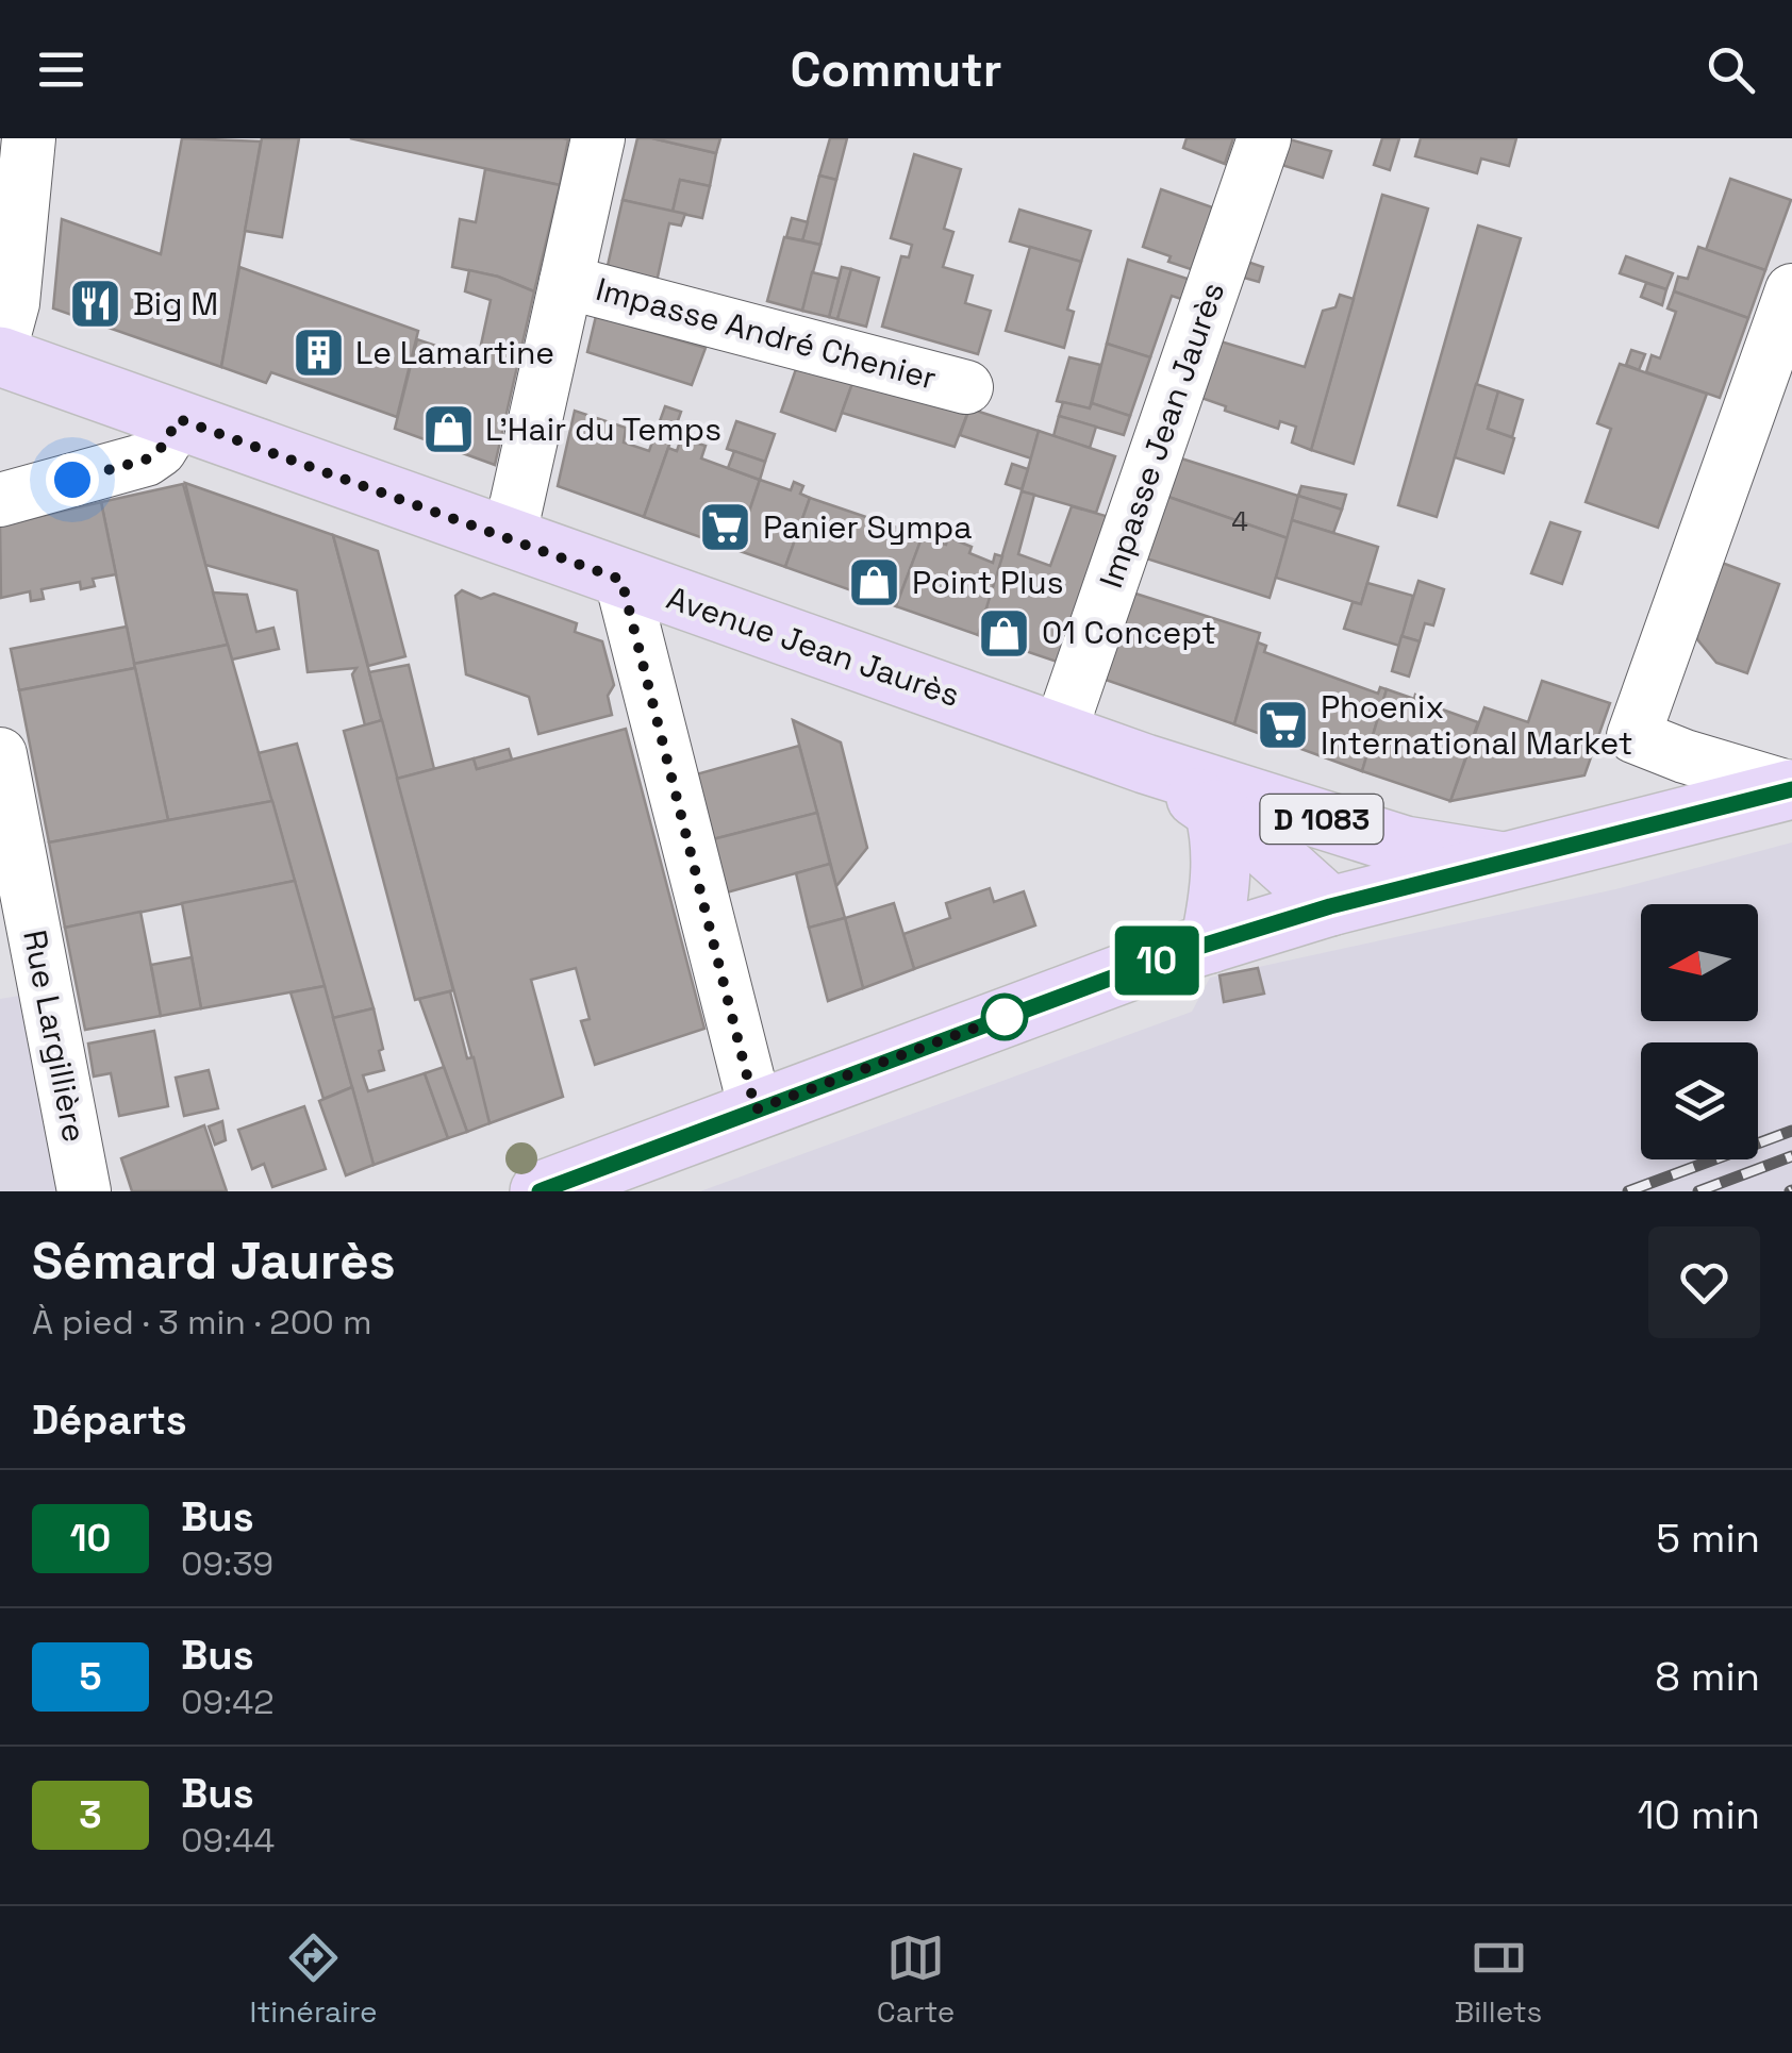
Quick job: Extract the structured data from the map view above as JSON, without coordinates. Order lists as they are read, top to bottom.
{
  "streets": {
    "main road": ["Avenue Jean Jaurès", "D 1083"],
    "street": ["Impasse André Chenier", "Impasse Jean Jaurès", "Rue Largillière"]
  },
  "crossings": [
    ["Impasse Jean Jaurès", "Avenue Jean Jaurès"],
    ["Avenue Jean Jaurès", "D 1083"]
  ],
  "places": {
    "restaurant": ["Big M"],
    "building": ["Le Lamartine"],
    "shop": ["L'Hair du Temps", "Point Plus", "01 Concept"],
    "supermarket": ["Panier Sympa", "Phoenix International Market"]
  },
  "lines": ["bus line 10"],
  "house_numbers": ["4"],
  "north": "left",
  "page": {
    "header": "Commutr",
    "on_map": "10",
    "heading": [
      ["Sémard Jaurès", "À pied · 3 min · 200 m"],
      "Départs"
    ],
    "list": [
      {
        "mark": "10",
        "name": "Bus",
        "note": "09:39",
        "value": "5 min"
      },
      {
        "mark": "5",
        "name": "Bus",
        "note": "09:42",
        "value": "8 min"
      },
      {
        "mark": "3",
        "name": "Bus",
        "note": "09:44",
        "value": "10 min"
      }
    ],
    "tabs": ["Itinéraire", "Carte", "Billets"]
  }
}
